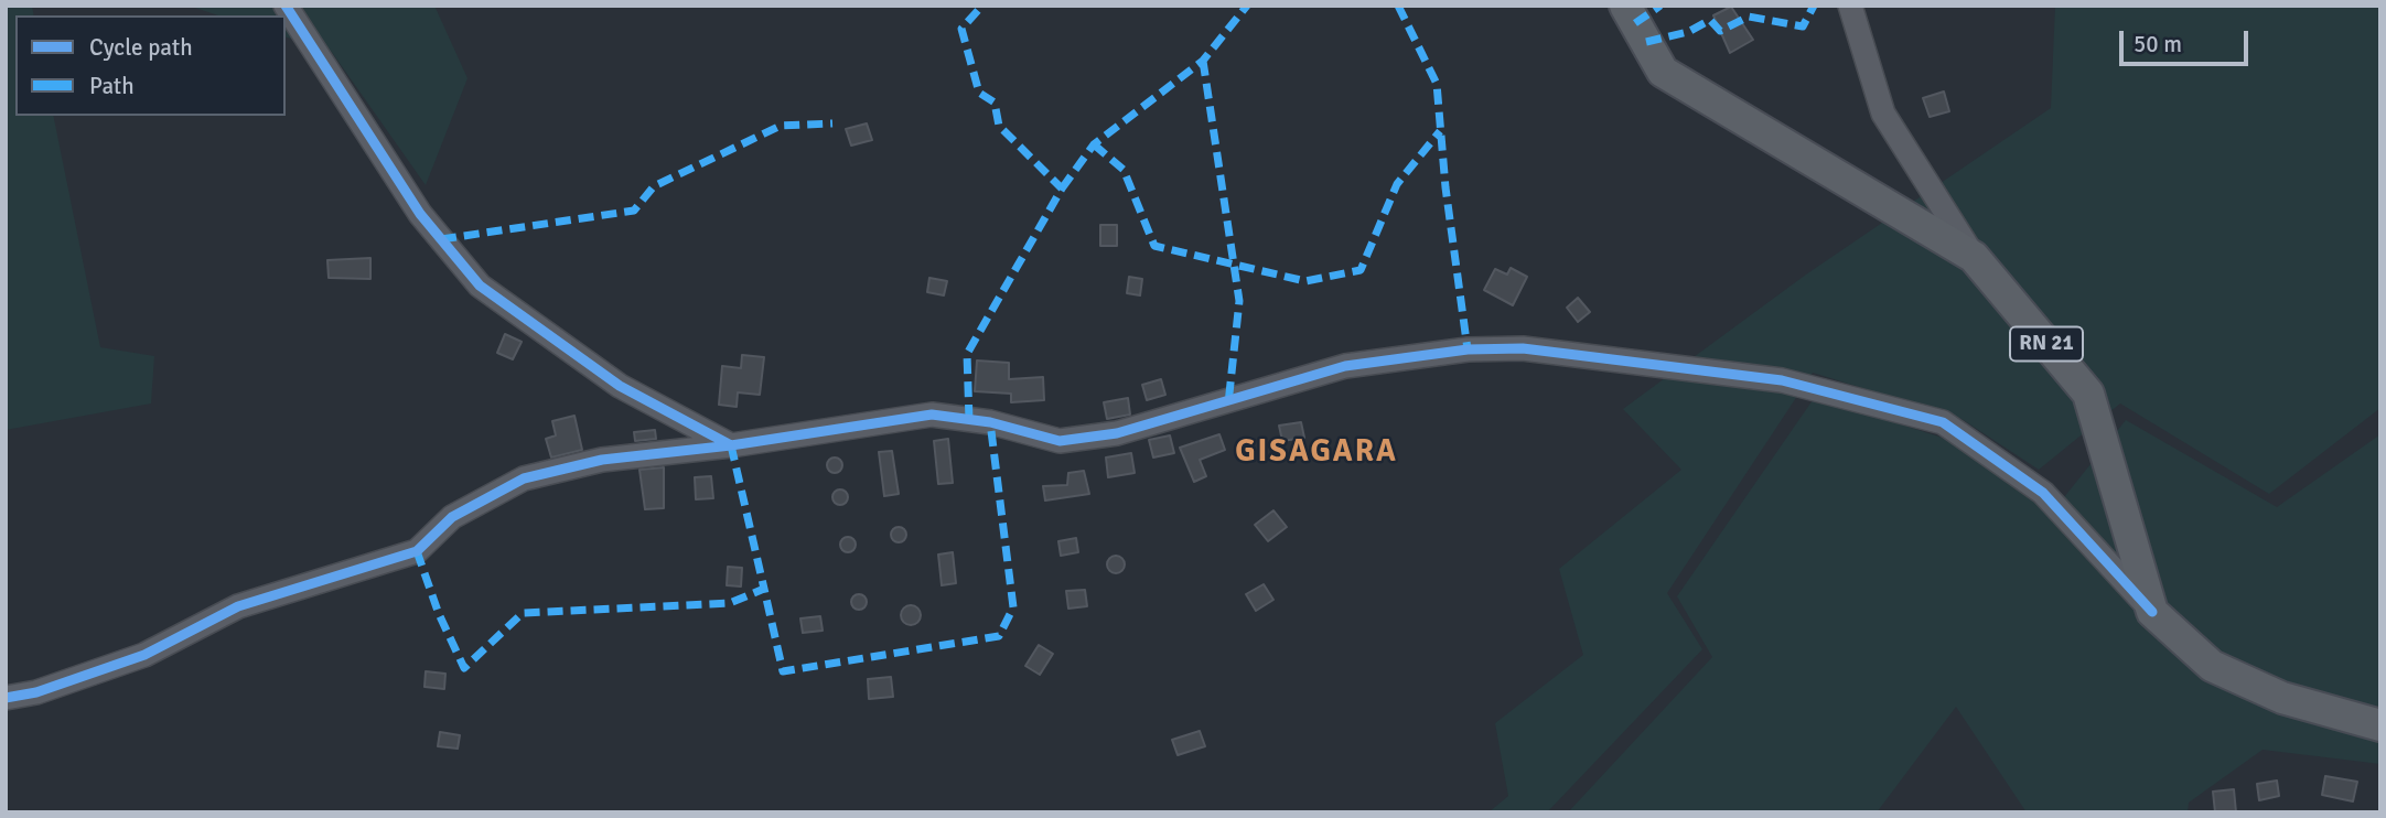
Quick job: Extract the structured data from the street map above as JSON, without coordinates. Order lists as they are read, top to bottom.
{
  "streets": {
    "main road": ["RN 21"]
  },
  "districts": ["GISAGARA"],
  "legend": ["Cycle path", "Path"],
  "scale_bar": "50 m"
}
